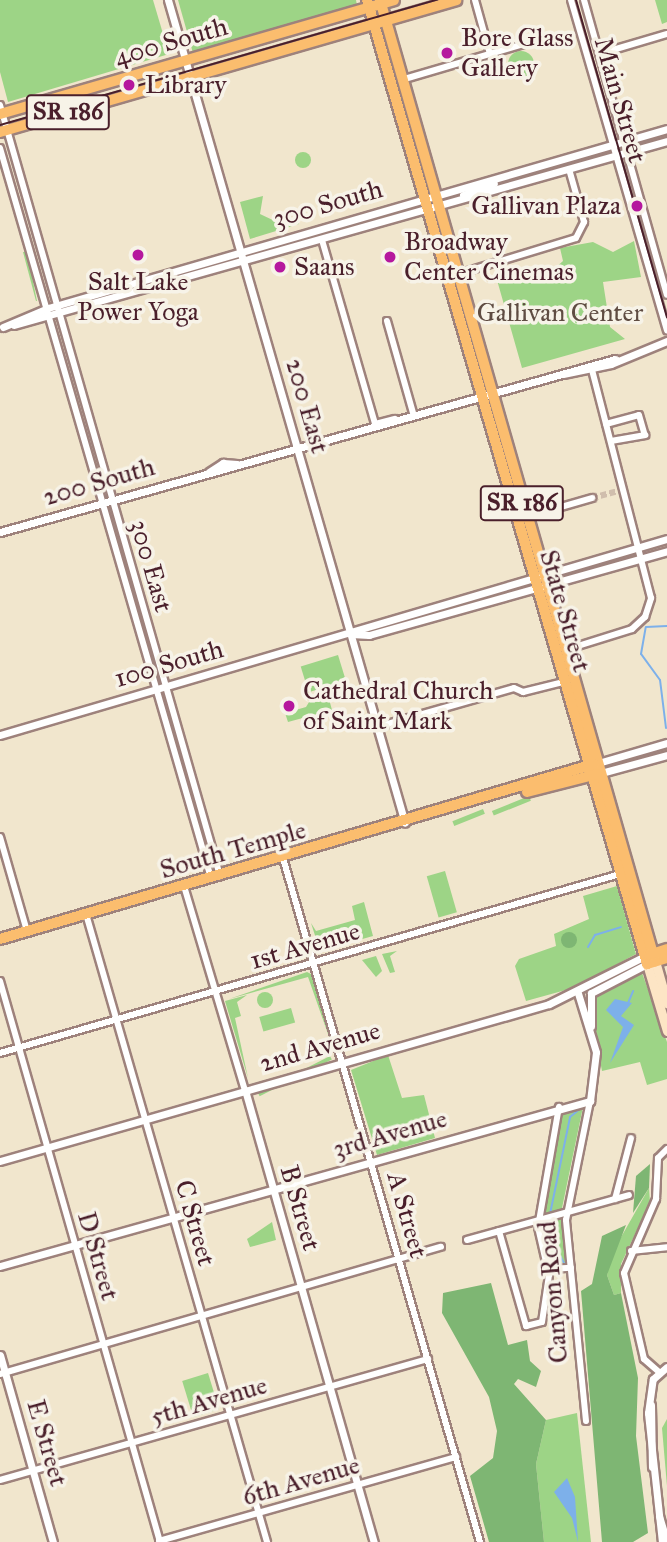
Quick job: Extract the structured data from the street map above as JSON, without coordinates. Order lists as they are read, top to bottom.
{
  "streets": {
    "main road": [
      "400 South",
      "SR 186",
      "State Street",
      "South Temple"
    ],
    "street": [
      "Main Street",
      "300 South",
      "200 East",
      "200 South",
      "300 East",
      "100 South",
      "1st Avenue",
      "2nd Avenue",
      "3rd Avenue",
      "B Street",
      "A Street",
      "C Street",
      "D Street",
      "Canyon Road",
      "5th Avenue",
      "E Street",
      "6th Avenue"
    ]
  },
  "crossings": [
    ["400 South", "200 East"],
    ["400 South", "300 East"],
    ["400 South", "State Street"],
    ["Main Street", "300 South"],
    ["300 South", "200 East"],
    ["300 South", "300 East"],
    ["300 South", "State Street"],
    ["200 East", "200 South"],
    ["200 East", "100 South"],
    ["200 East", "South Temple"],
    ["200 South", "300 East"],
    ["200 South", "State Street"],
    ["300 East", "100 South"],
    ["300 East", "South Temple"],
    ["State Street", "100 South"],
    ["State Street", "South Temple"],
    ["State Street", "1st Avenue"],
    ["State Street", "2nd Avenue"],
    ["State Street", "Canyon Road"],
    ["South Temple", "B Street"],
    ["South Temple", "A Street"],
    ["South Temple", "C Street"],
    ["1st Avenue", "B Street"],
    ["1st Avenue", "A Street"],
    ["1st Avenue", "C Street"],
    ["1st Avenue", "D Street"],
    ["2nd Avenue", "B Street"],
    ["2nd Avenue", "A Street"],
    ["2nd Avenue", "C Street"],
    ["2nd Avenue", "D Street"],
    ["2nd Avenue", "Canyon Road"],
    ["3rd Avenue", "B Street"],
    ["3rd Avenue", "A Street"],
    ["3rd Avenue", "C Street"],
    ["3rd Avenue", "D Street"],
    ["3rd Avenue", "Canyon Road"],
    ["B Street", "5th Avenue"],
    ["B Street", "6th Avenue"],
    ["A Street", "5th Avenue"],
    ["A Street", "6th Avenue"],
    ["C Street", "5th Avenue"],
    ["C Street", "6th Avenue"],
    ["D Street", "5th Avenue"],
    ["D Street", "6th Avenue"],
    ["5th Avenue", "E Street"]
  ],
  "parks": ["Gallivan Center"],
  "places": [
    "Bore Glass Gallery",
    "Library",
    "Gallivan Plaza",
    "Salt Lake Power Yoga",
    "Broadway Center Cinemas",
    "Saans",
    "Cathedral Church of Saint Mark"
  ]
}
